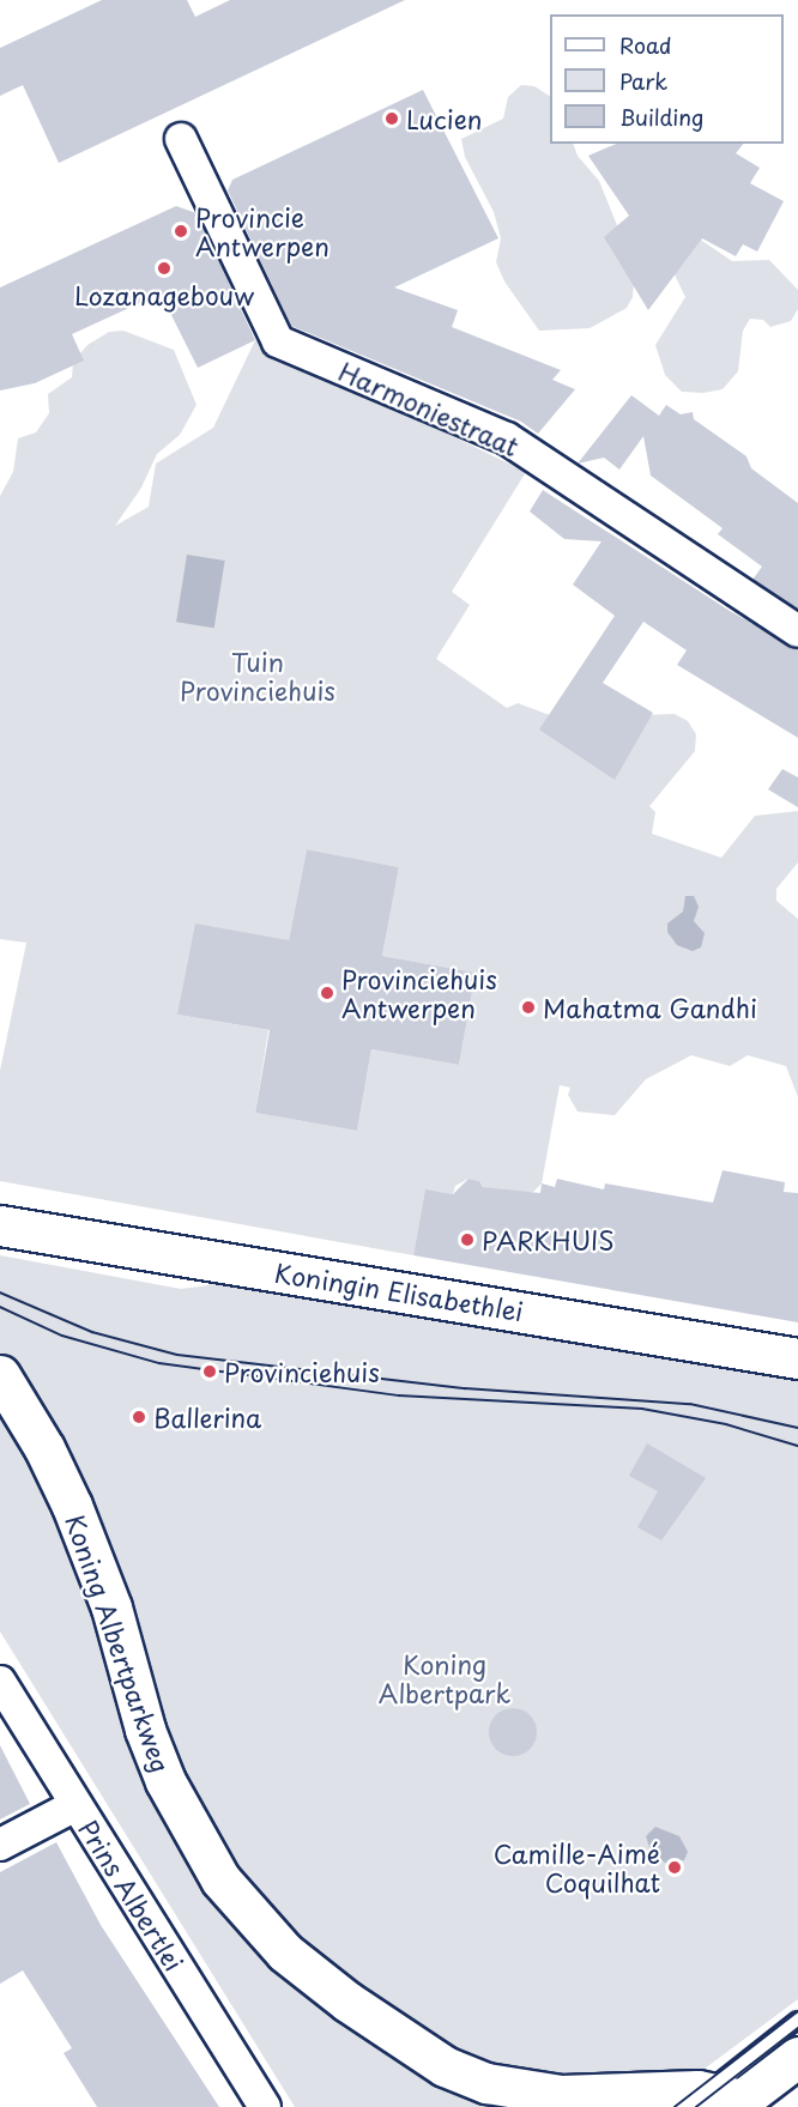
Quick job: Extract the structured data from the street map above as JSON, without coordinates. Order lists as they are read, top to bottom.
{
  "streets": {
    "main road": ["Koningin Elisabethlei", "Koning Albertparkweg"],
    "street": ["Harmoniestraat", "Prins Albertlei"]
  },
  "parks": ["Tuin Provinciehuis", "Koning Albertpark"],
  "places": [
    "Lucien",
    "Provincie Antwerpen",
    "Lozanagebouw",
    "Provinciehuis Antwerpen",
    "Mahatma Gandhi",
    "PARKHUIS",
    "Provinciehuis",
    "Ballerina",
    "Camille-Aimé Coquilhat"
  ],
  "legend": ["Road", "Park", "Building"]
}
